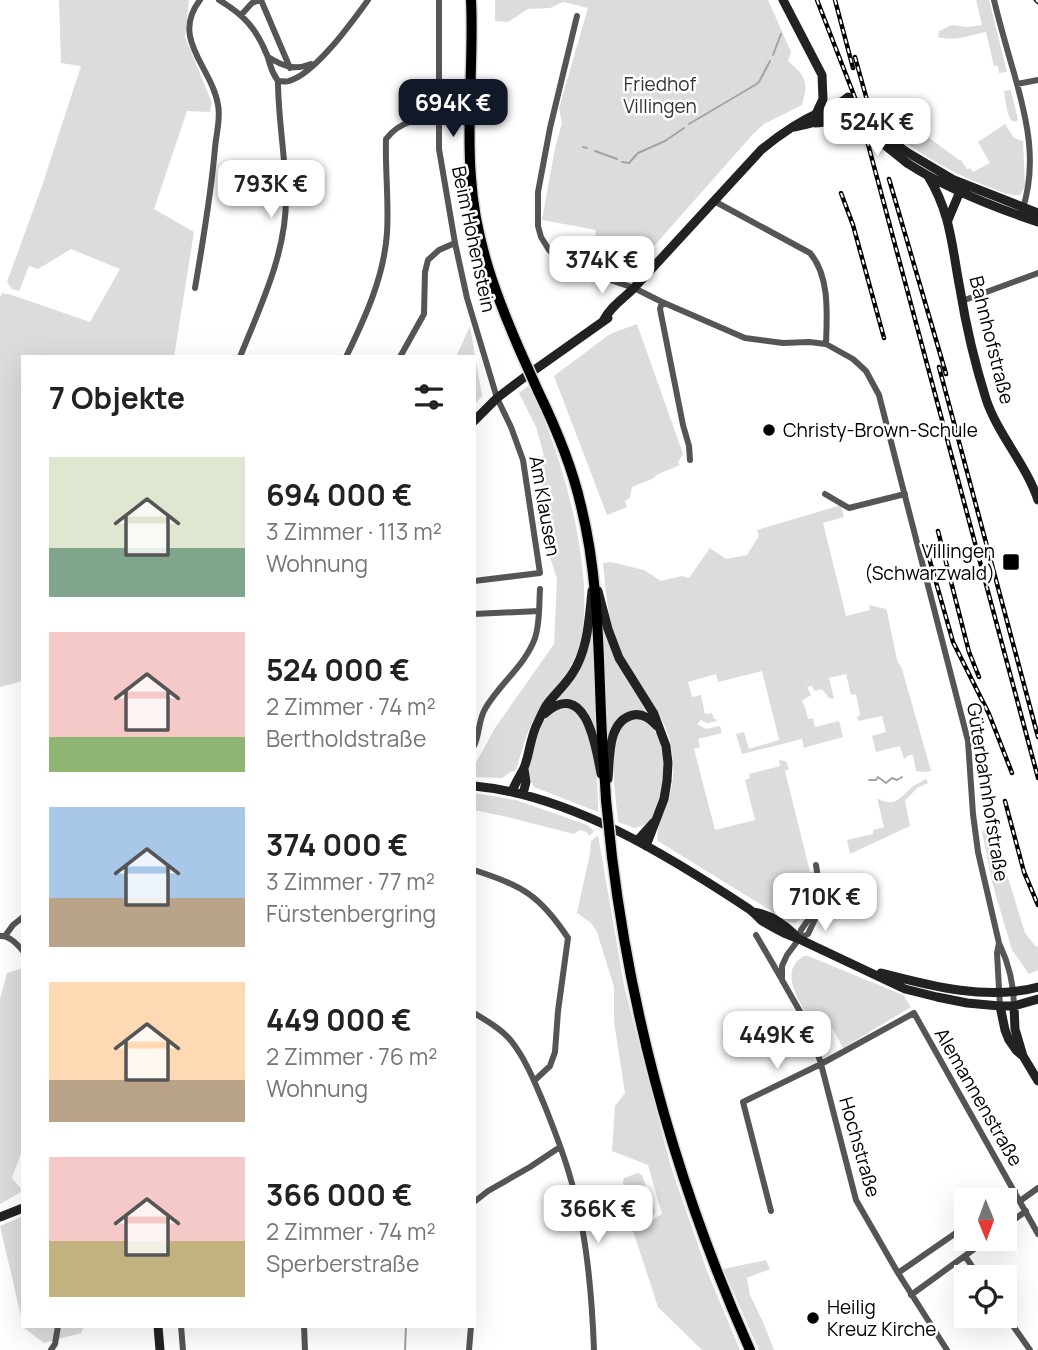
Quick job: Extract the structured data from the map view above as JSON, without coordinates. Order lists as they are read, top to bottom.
{
  "streets": {
    "main road": ["Bahnhofstraße"],
    "street": [
      "Beim Hohenstein",
      "Am Klausen",
      "Güterbahnhofstraße",
      "Alemannenstraße",
      "Hochstraße"
    ]
  },
  "crossings": [
    ["Beim Hohenstein", "Am Klausen"],
    ["Alemannenstraße", "Hochstraße"]
  ],
  "parks": ["Friedhof Villingen"],
  "places": {
    "other": ["Christy-Brown-Schule", "Heilig Kreuz Kirche"],
    "transit": ["Villingen (Schwarzwald)"]
  },
  "north": "bottom",
  "page": {
    "price": [
      "694K €",
      "524K €",
      "793K €",
      "374K €",
      "710K €",
      "449K €",
      "366K €"
    ],
    "heading": "7 Objekte",
    "list": [
      {
        "name": "694 000 €",
        "note": "3 Zimmer · 113 m² · Wohnung"
      },
      {
        "name": "524 000 €",
        "note": "2 Zimmer · 74 m² · Bertholdstraße"
      },
      {
        "name": "374 000 €",
        "note": "3 Zimmer · 77 m² · Fürstenbergring"
      },
      {
        "name": "449 000 €",
        "note": "2 Zimmer · 76 m² · Wohnung"
      },
      {
        "name": "366 000 €",
        "note": "2 Zimmer · 74 m² · Sperberstraße"
      }
    ]
  }
}
